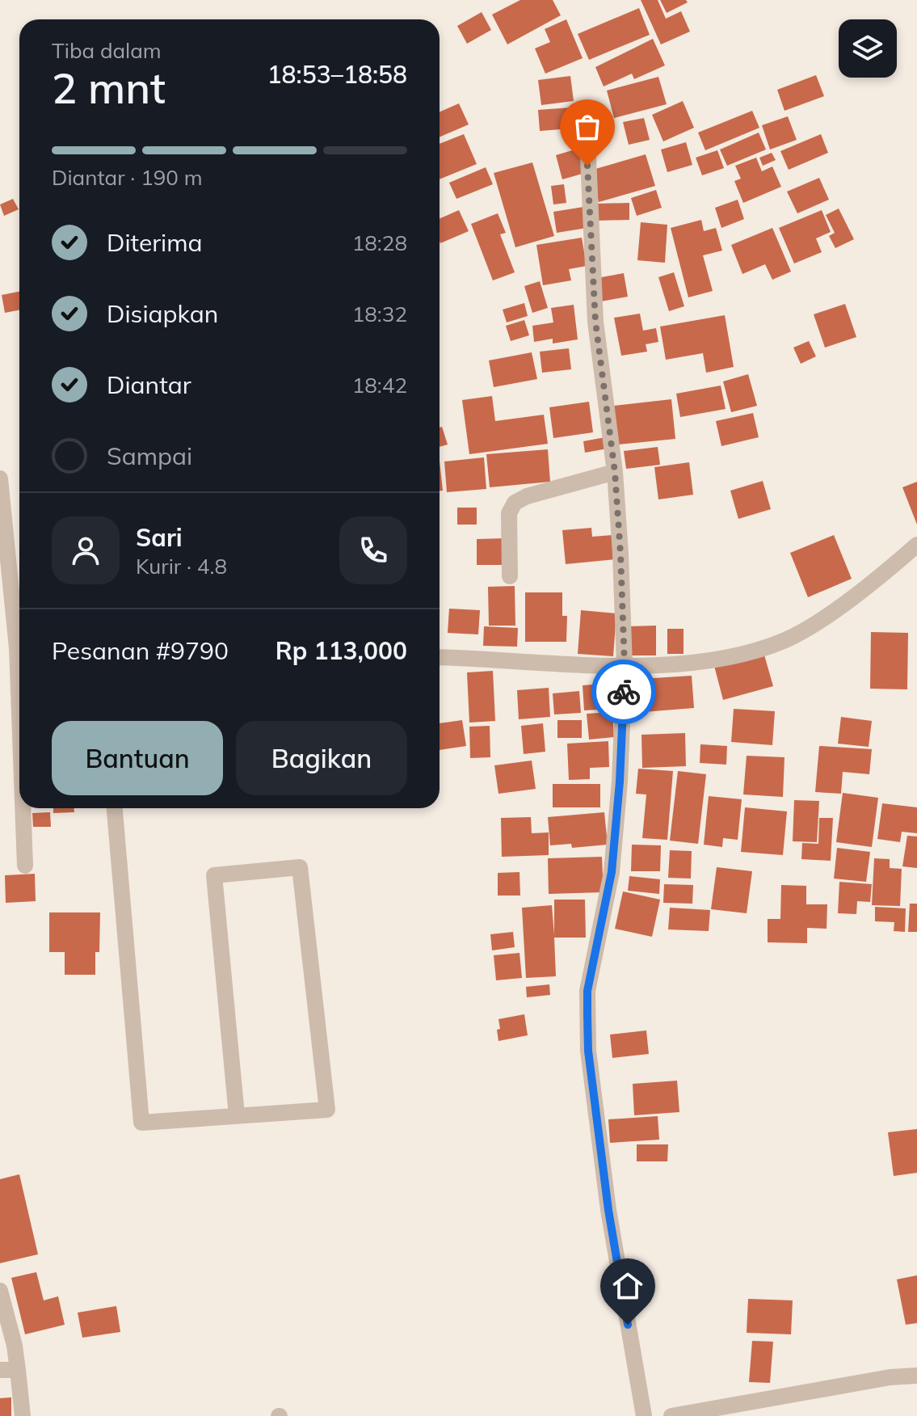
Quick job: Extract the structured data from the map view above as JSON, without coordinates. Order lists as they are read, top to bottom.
{
  "page": {
    "heading": ["2 mnt", "Tiba dalam", "18:53–18:58"],
    "panel": [
      "Sari",
      "Kurir · 4.8",
      "Pesanan #9790",
      "Rp 113,000"
    ],
    "bar": "Diantar · 190 m",
    "list": [
      ["Diterima", "18:28"],
      ["Disiapkan", "18:32"],
      ["Diantar", "18:42"],
      "Sampai"
    ],
    "buttons": ["Bantuan", "Bagikan"]
  }
}
